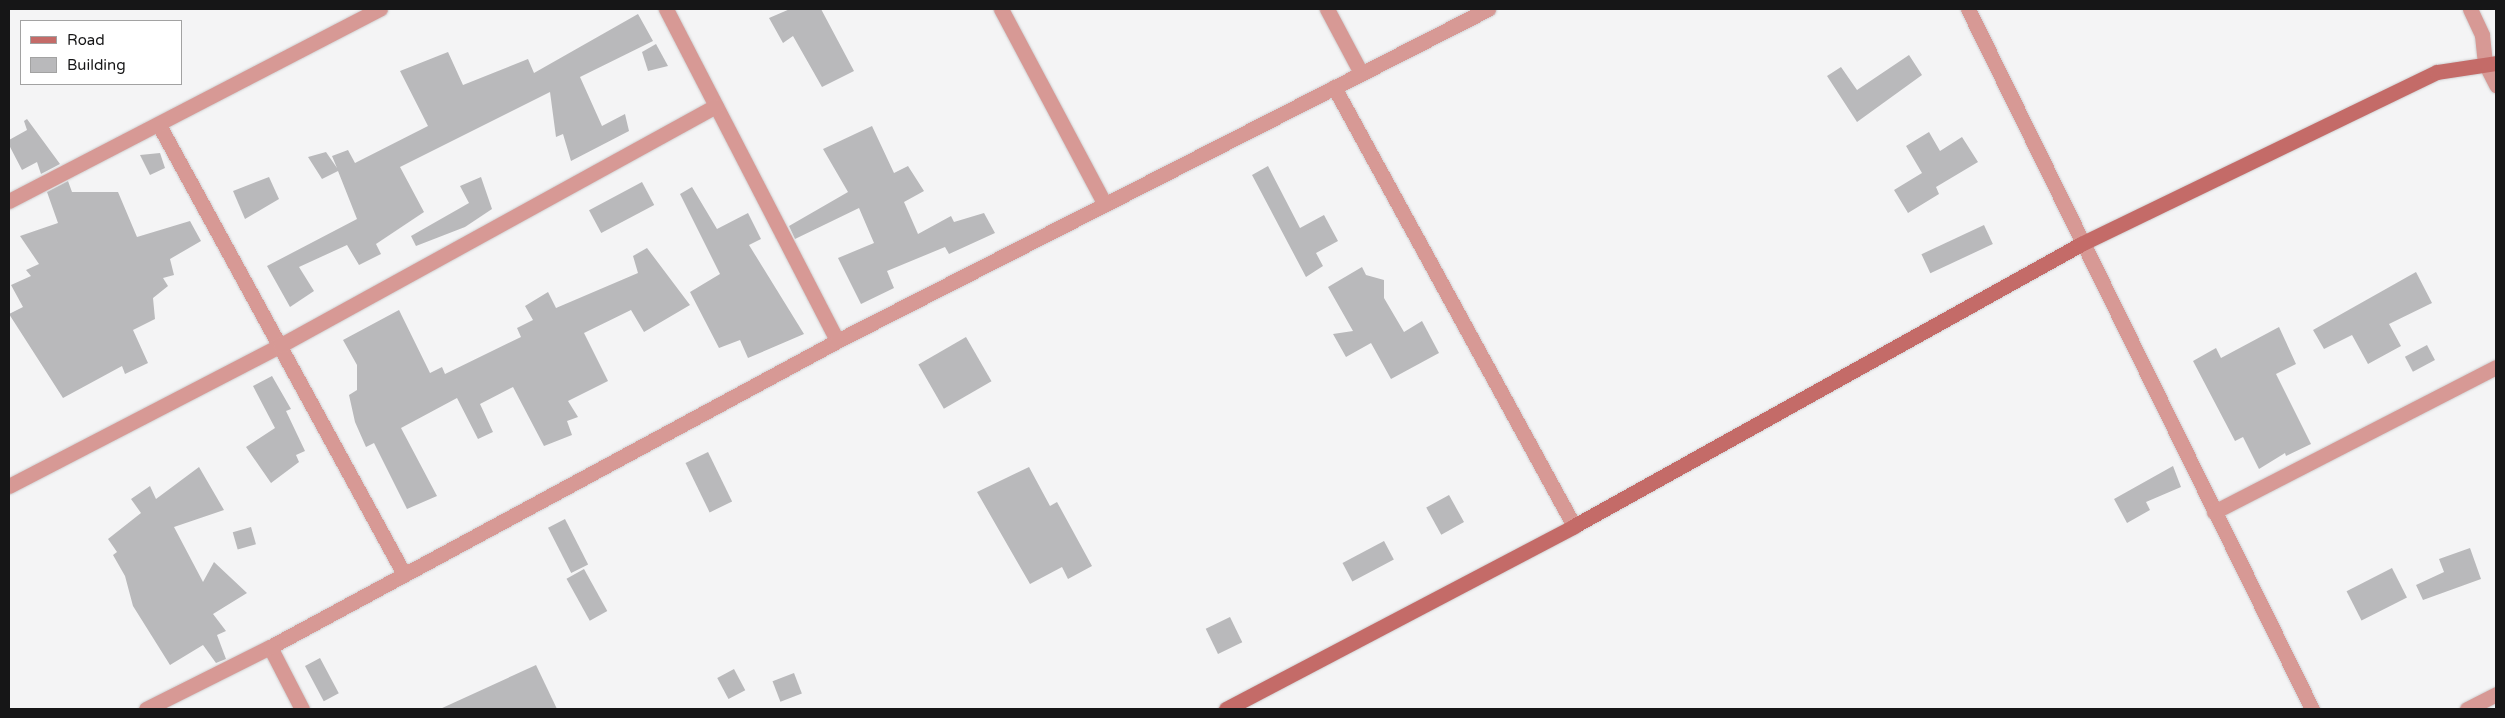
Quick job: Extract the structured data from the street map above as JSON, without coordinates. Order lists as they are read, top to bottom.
{
  "legend": ["Road", "Building"]
}
